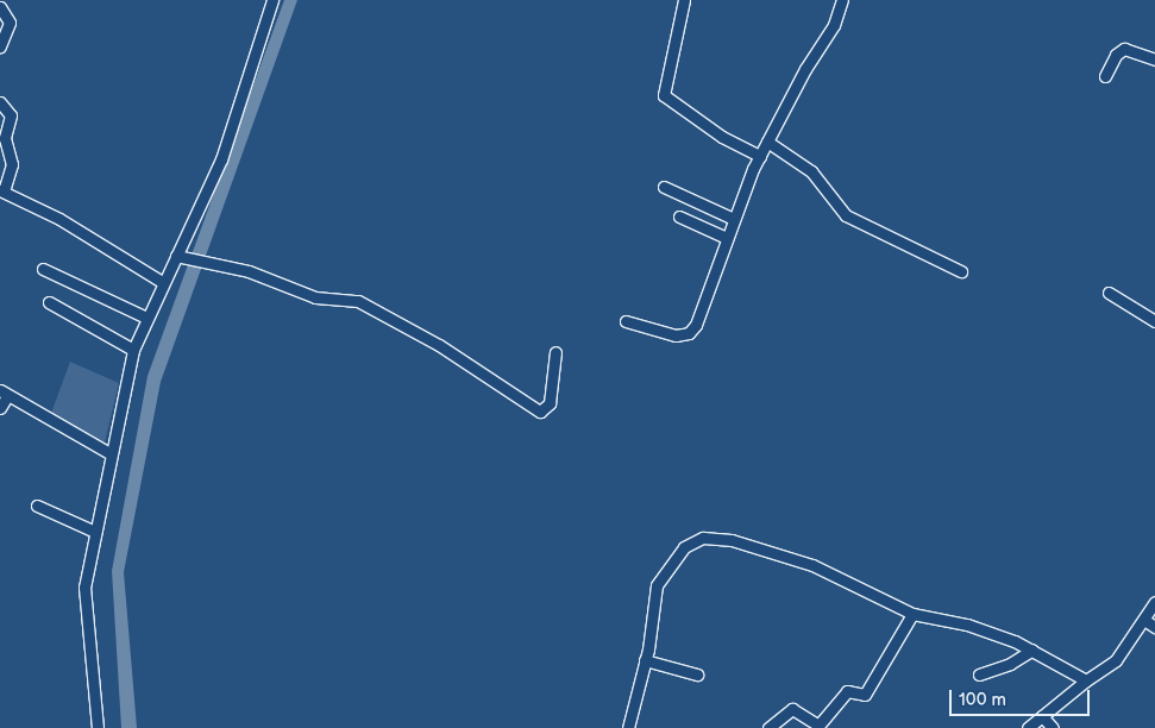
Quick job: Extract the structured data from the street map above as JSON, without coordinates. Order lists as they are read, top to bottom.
{
  "scale_bar": "100 m"
}
